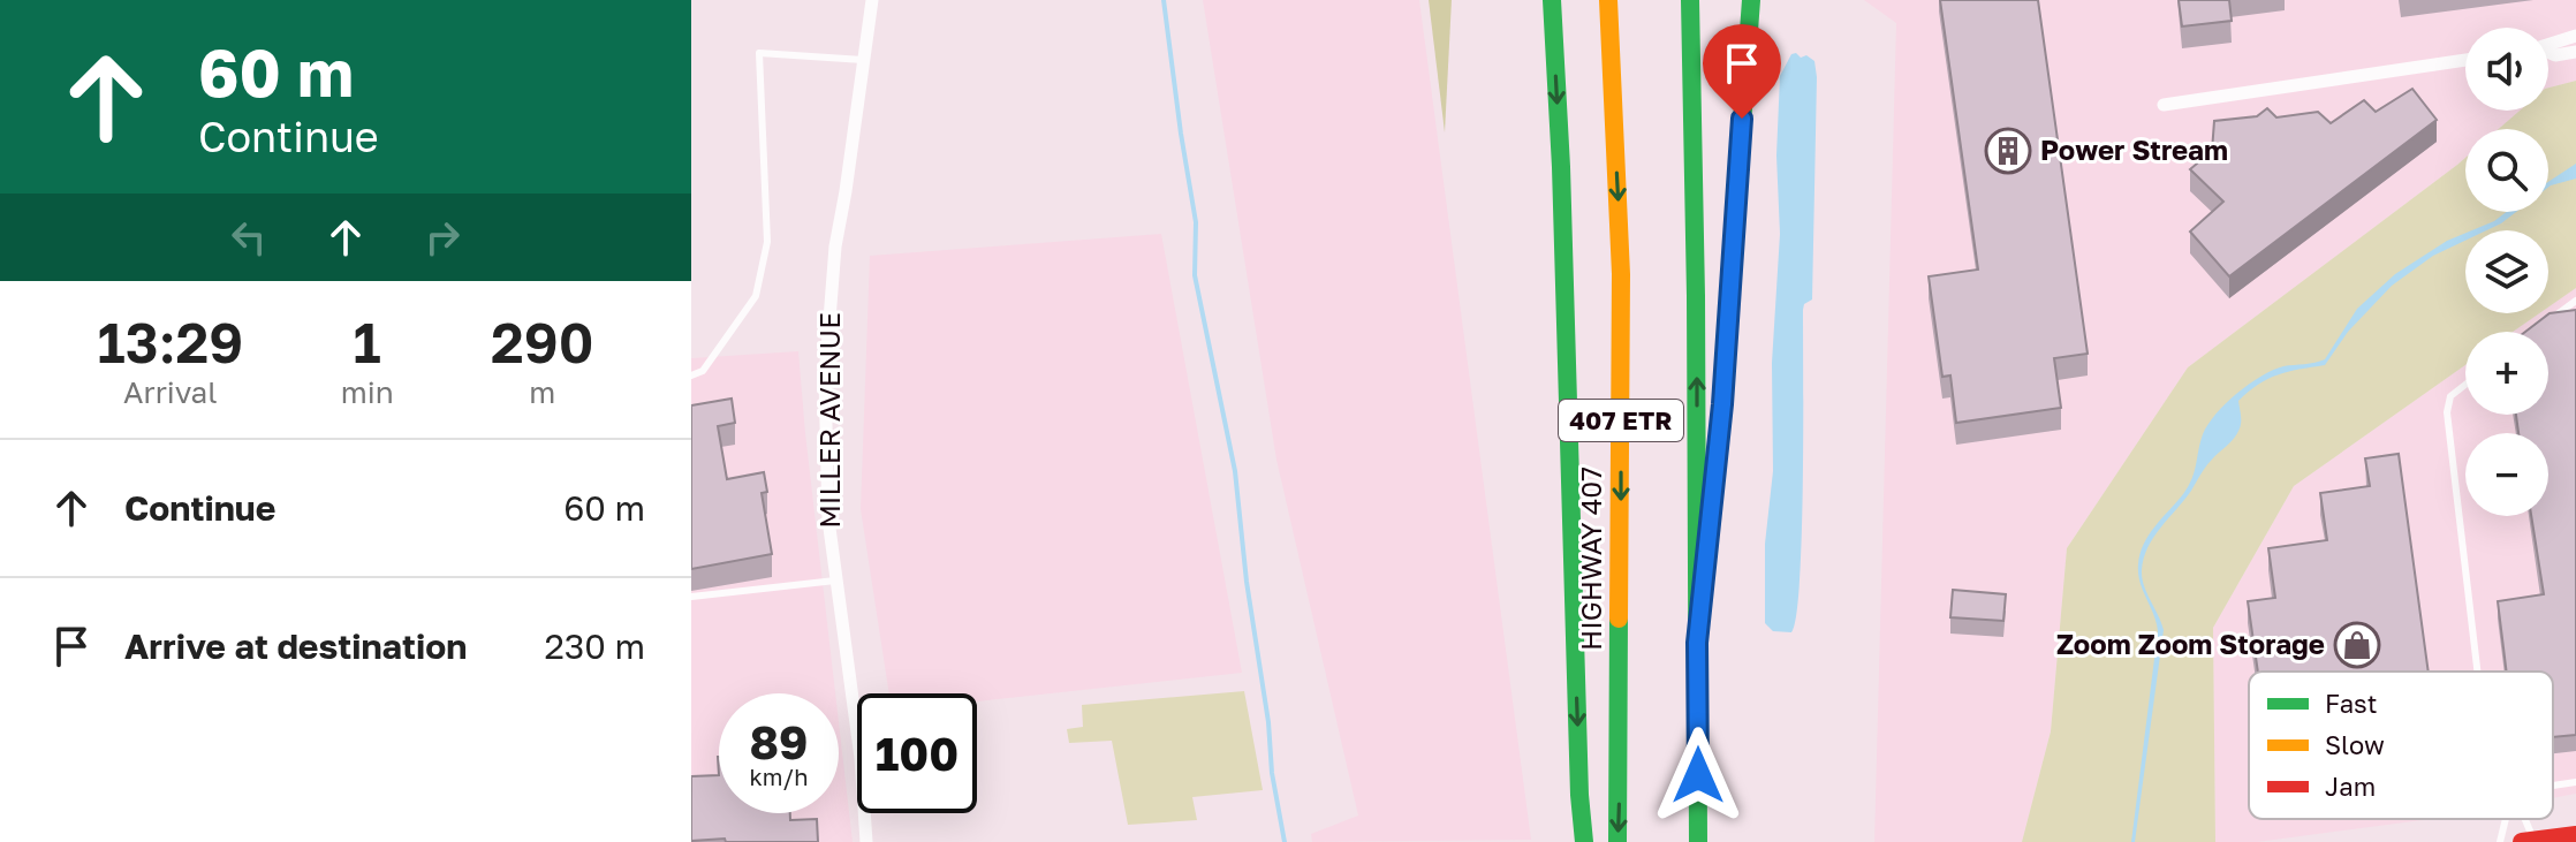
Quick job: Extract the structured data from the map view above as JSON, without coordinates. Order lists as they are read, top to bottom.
{
  "streets": {
    "main road": ["407 ETR", "HIGHWAY 407"],
    "street": ["MILLER AVENUE"]
  },
  "places": {
    "building": ["Power Stream"],
    "shop": ["Zoom Zoom Storage"]
  },
  "legend": ["Fast", "Slow", "Jam"],
  "page": {
    "turn": ["60 m", "Continue"],
    "map_buttons": ["+", "−"],
    "eta": [
      "13:29",
      "Arrival",
      "1",
      "min",
      "290",
      "m"
    ],
    "list": [
      {
        "name": "Continue",
        "value": "60 m"
      },
      {
        "name": "Arrive at destination",
        "value": "230 m"
      }
    ],
    "speed": "89 km/h",
    "limit": "100"
  }
}
